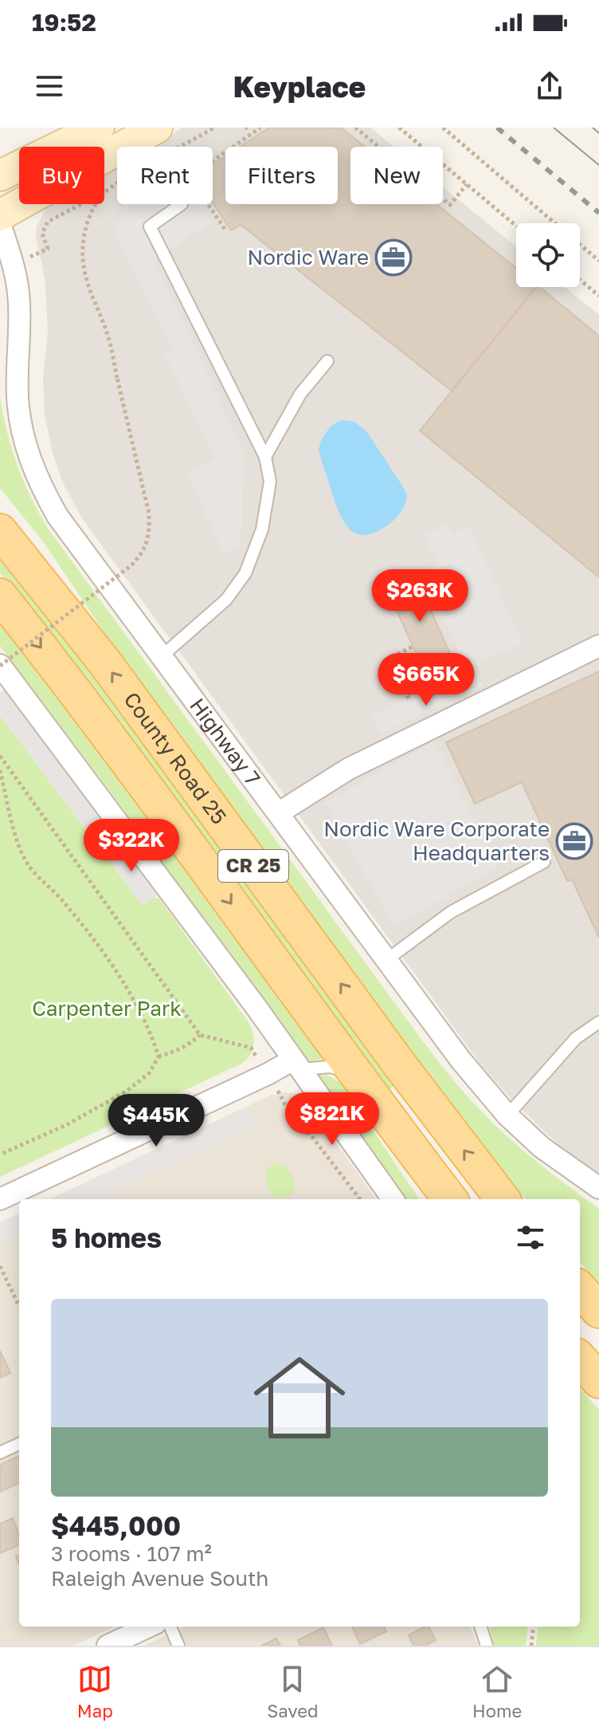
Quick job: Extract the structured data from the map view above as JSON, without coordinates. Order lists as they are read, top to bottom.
{
  "streets": {
    "main road": ["County Road 25", "CR 25"],
    "street": ["Highway 7"]
  },
  "parks": ["Carpenter Park"],
  "places": {
    "office": ["Nordic Ware", "Nordic Ware Corporate Headquarters"]
  },
  "page": {
    "status": "19:52",
    "header": "Keyplace",
    "chip": [
      "Buy",
      "Rent",
      "Filters",
      "New"
    ],
    "price": [
      "$263K",
      "$665K",
      "$322K",
      "$821K",
      "$445K"
    ],
    "heading": "5 homes",
    "list": [
      {
        "name": "$445,000",
        "note": "3 rooms · 107 m² · Raleigh Avenue South"
      }
    ],
    "tabs": ["Map", "Saved", "Home"]
  }
}
